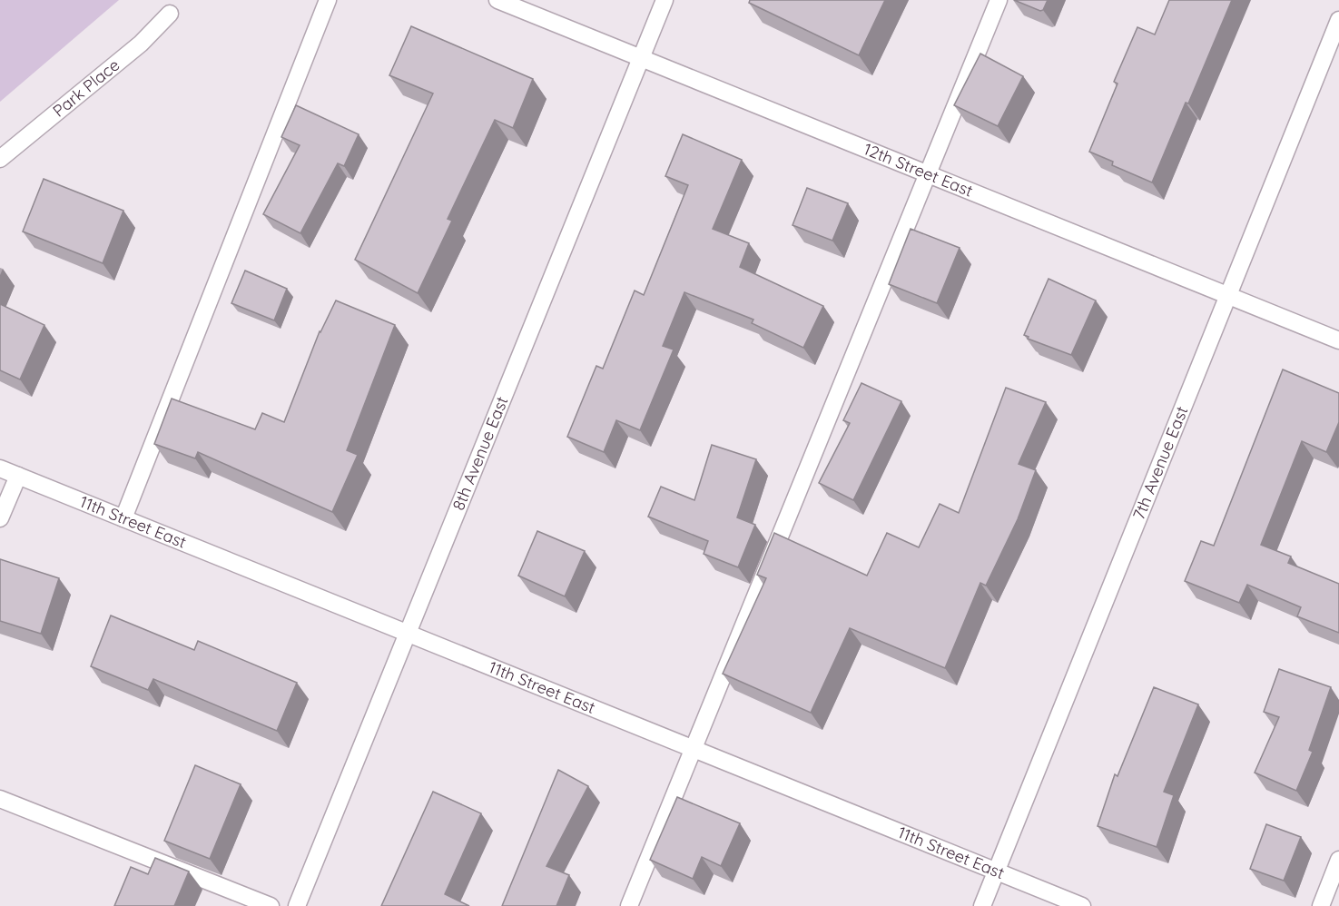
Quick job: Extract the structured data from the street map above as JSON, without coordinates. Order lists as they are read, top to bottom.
{
  "streets": {
    "street": [
      "Park Place",
      "12th Street East",
      "8th Avenue East",
      "7th Avenue East",
      "11th Street East"
    ]
  },
  "crossings": [
    ["12th Street East", "8th Avenue East"],
    ["12th Street East", "7th Avenue East"],
    ["8th Avenue East", "11th Street East"],
    ["7th Avenue East", "11th Street East"]
  ]
}
